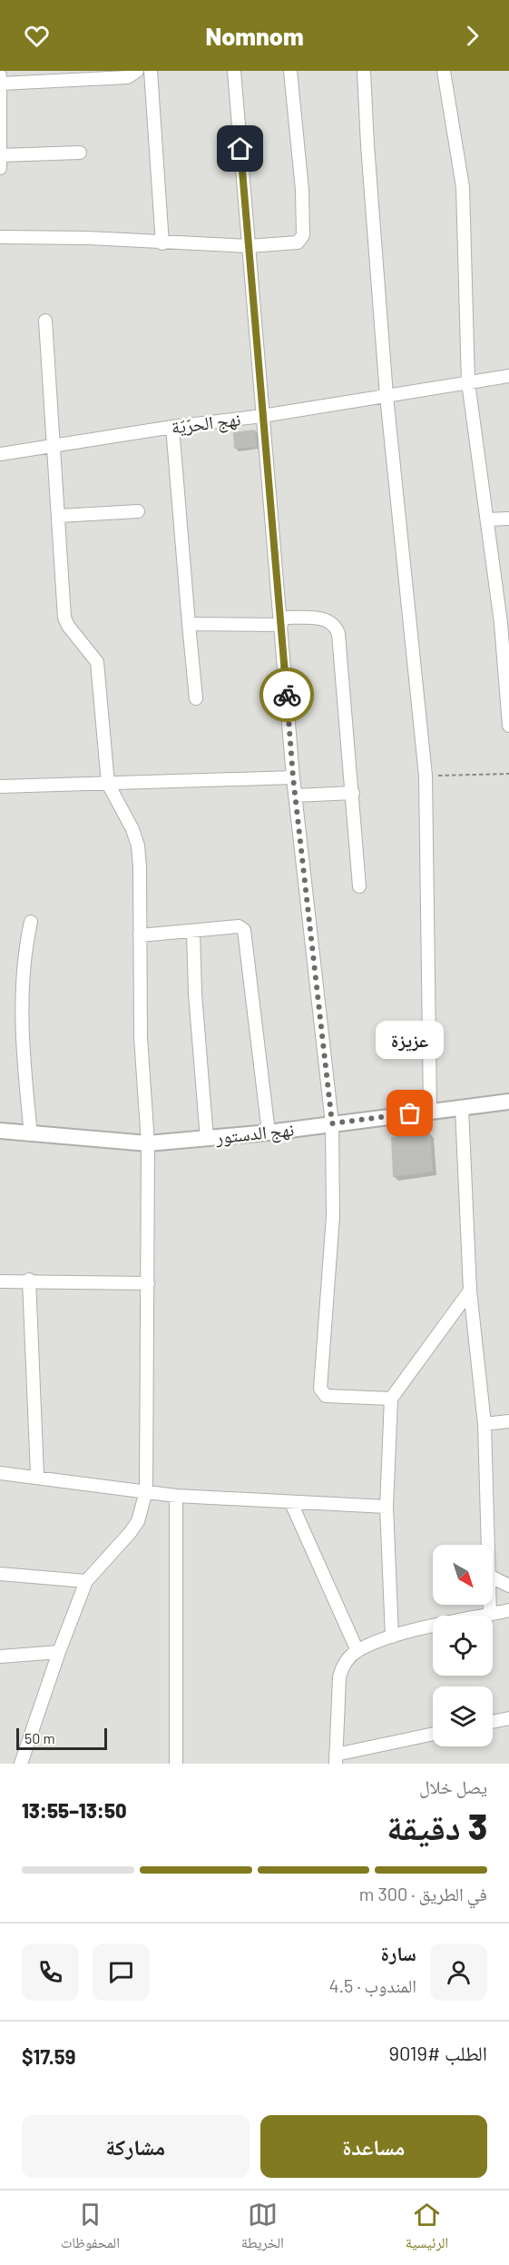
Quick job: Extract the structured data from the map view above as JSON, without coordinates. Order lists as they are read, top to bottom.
{
  "streets": {
    "street": ["نهج الحرّيّة", "نهج الدستور"]
  },
  "places": ["عزيزة"],
  "scale_bar": "50 m",
  "north": "bottom right",
  "page": {
    "header": "Nomnom",
    "bubble": "عزيزة",
    "scale": "50 m",
    "heading": ["3 دقيقة", "يصل خلال", "13:50–13:55"],
    "panel": [
      "سارة",
      "المندوب · 4.5",
      "الطلب #9019",
      "$17.59"
    ],
    "bar": "في الطريق · 300 m",
    "buttons": ["مساعدة", "مشاركة"],
    "tabs": ["الرئيسية", "الخريطة", "المحفوظات"]
  }
}
